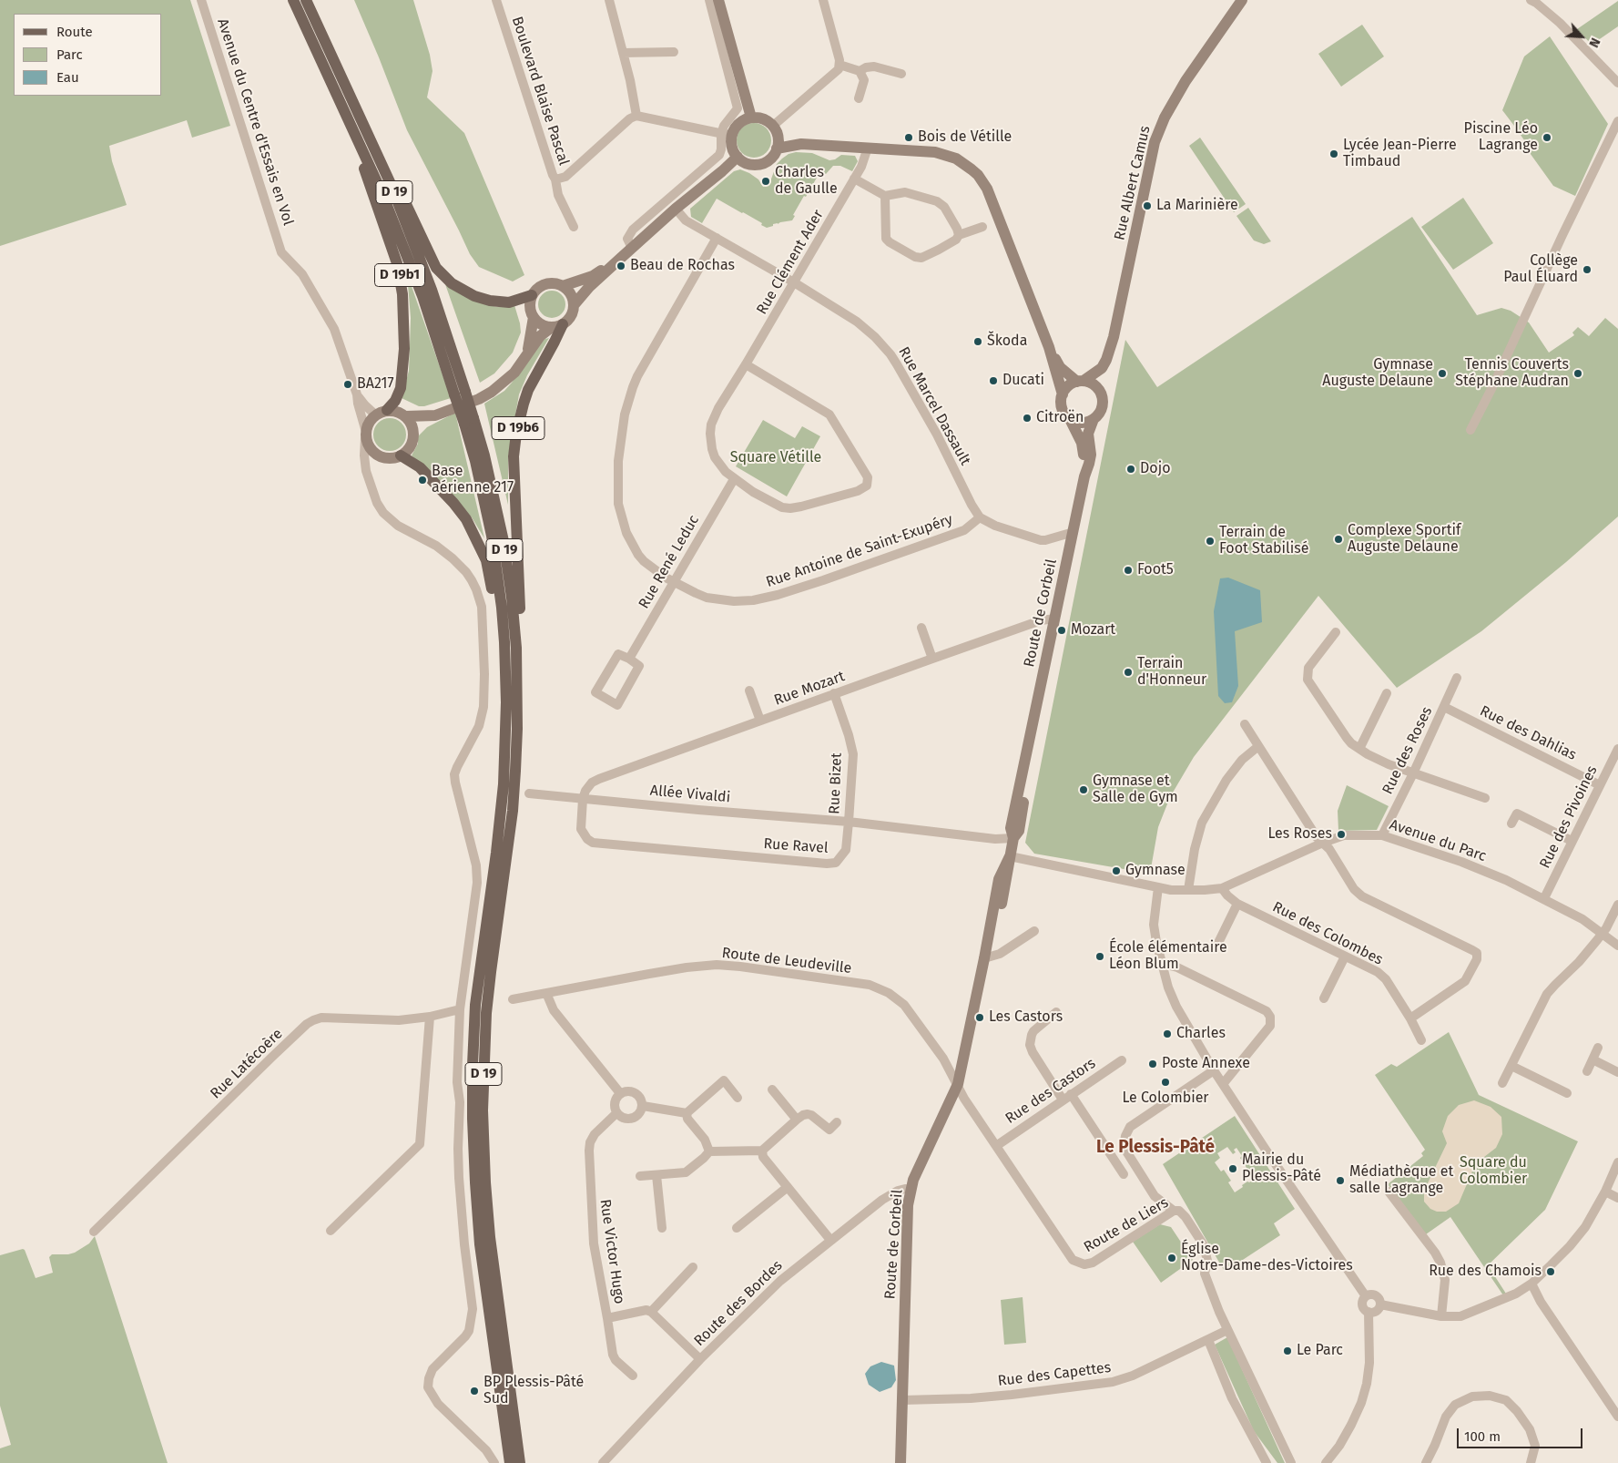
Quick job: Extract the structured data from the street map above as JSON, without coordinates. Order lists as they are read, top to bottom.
{
  "streets": {
    "main road": [
      "Rue Albert Camus",
      "D 19",
      "D 19b1",
      "D 19b6",
      "Route de Corbeil"
    ],
    "street": [
      "Boulevard Blaise Pascal",
      "Avenue du Centre d'Essais en Vol",
      "Rue Clément Ader",
      "Rue Marcel Dassault",
      "Rue Antoine de Saint-Exupéry",
      "Rue René Leduc",
      "Rue Mozart",
      "Rue des Dahlias",
      "Rue des Roses",
      "Rue Bizet",
      "Allée Vivaldi",
      "Rue des Pivoines",
      "Avenue du Parc",
      "Rue Ravel",
      "Rue des Colombes",
      "Route de Leudeville",
      "Rue Latécoère",
      "Rue des Castors",
      "Route de Liers",
      "Rue Victor Hugo",
      "Route des Bordes",
      "Rue des Capettes"
    ]
  },
  "crossings": [
    ["Rue Albert Camus", "Route de Corbeil"],
    ["D 19", "D 19b1"],
    ["D 19", "D 19b6"],
    ["Rue Clément Ader", "Rue Marcel Dassault"],
    ["Rue Clément Ader", "Rue René Leduc"],
    ["Rue Marcel Dassault", "Rue Antoine de Saint-Exupéry"],
    ["Rue Antoine de Saint-Exupéry", "Rue René Leduc"],
    ["Route de Corbeil", "Rue Mozart"],
    ["Route de Corbeil", "Avenue du Parc"],
    ["Route de Corbeil", "Route de Leudeville"],
    ["Route de Corbeil", "Route de Liers"],
    ["Route de Corbeil", "Route des Bordes"],
    ["Route de Corbeil", "Rue des Capettes"],
    ["Rue Mozart", "Rue Bizet"],
    ["Rue Mozart", "Allée Vivaldi"],
    ["Rue Mozart", "Rue Ravel"],
    ["Rue des Dahlias", "Rue des Roses"],
    ["Rue des Dahlias", "Rue des Pivoines"],
    ["Rue des Roses", "Avenue du Parc"],
    ["Rue Bizet", "Allée Vivaldi"],
    ["Rue Bizet", "Rue Ravel"],
    ["Allée Vivaldi", "Rue Ravel"],
    ["Rue des Pivoines", "Avenue du Parc"],
    ["Avenue du Parc", "Rue des Colombes"],
    ["Route de Leudeville", "Route de Liers"],
    ["Rue des Castors", "Route de Liers"],
    ["Route de Liers", "Rue des Capettes"]
  ],
  "districts": ["Le Plessis-Pâté"],
  "parks": ["Square Vétille", "Square du Colombier"],
  "places": [
    "Bois de Vétille",
    "Piscine Léo Lagrange",
    "Lycée Jean-Pierre Timbaud",
    "Charles de Gaulle",
    "La Marinière",
    "Beau de Rochas",
    "Collège Paul Éluard",
    "Škoda",
    "Gymnase Auguste Delaune",
    "Tennis Couverts Stéphane Audran",
    "Ducati",
    "BA217",
    "Citroën",
    "Dojo",
    "Base aérienne 217",
    "Complexe Sportif Auguste Delaune",
    "Terrain de Foot Stabilisé",
    "Foot5",
    "Mozart",
    "Terrain d'Honneur",
    "Gymnase et Salle de Gym",
    "Les Roses",
    "Gymnase",
    "École élémentaire Léon Blum",
    "Les Castors",
    "Charles",
    "Poste Annexe",
    "Le Colombier",
    "Mairie du Plessis-Pâté",
    "Médiathèque et salle Lagrange",
    "Église Notre-Dame-des-Victoires",
    "Rue des Chamois",
    "Le Parc",
    "BP Plessis-Pâté Sud"
  ],
  "legend": ["Route", "Parc", "Eau"],
  "scale_bar": "100 m",
  "north": "bottom right"
}
